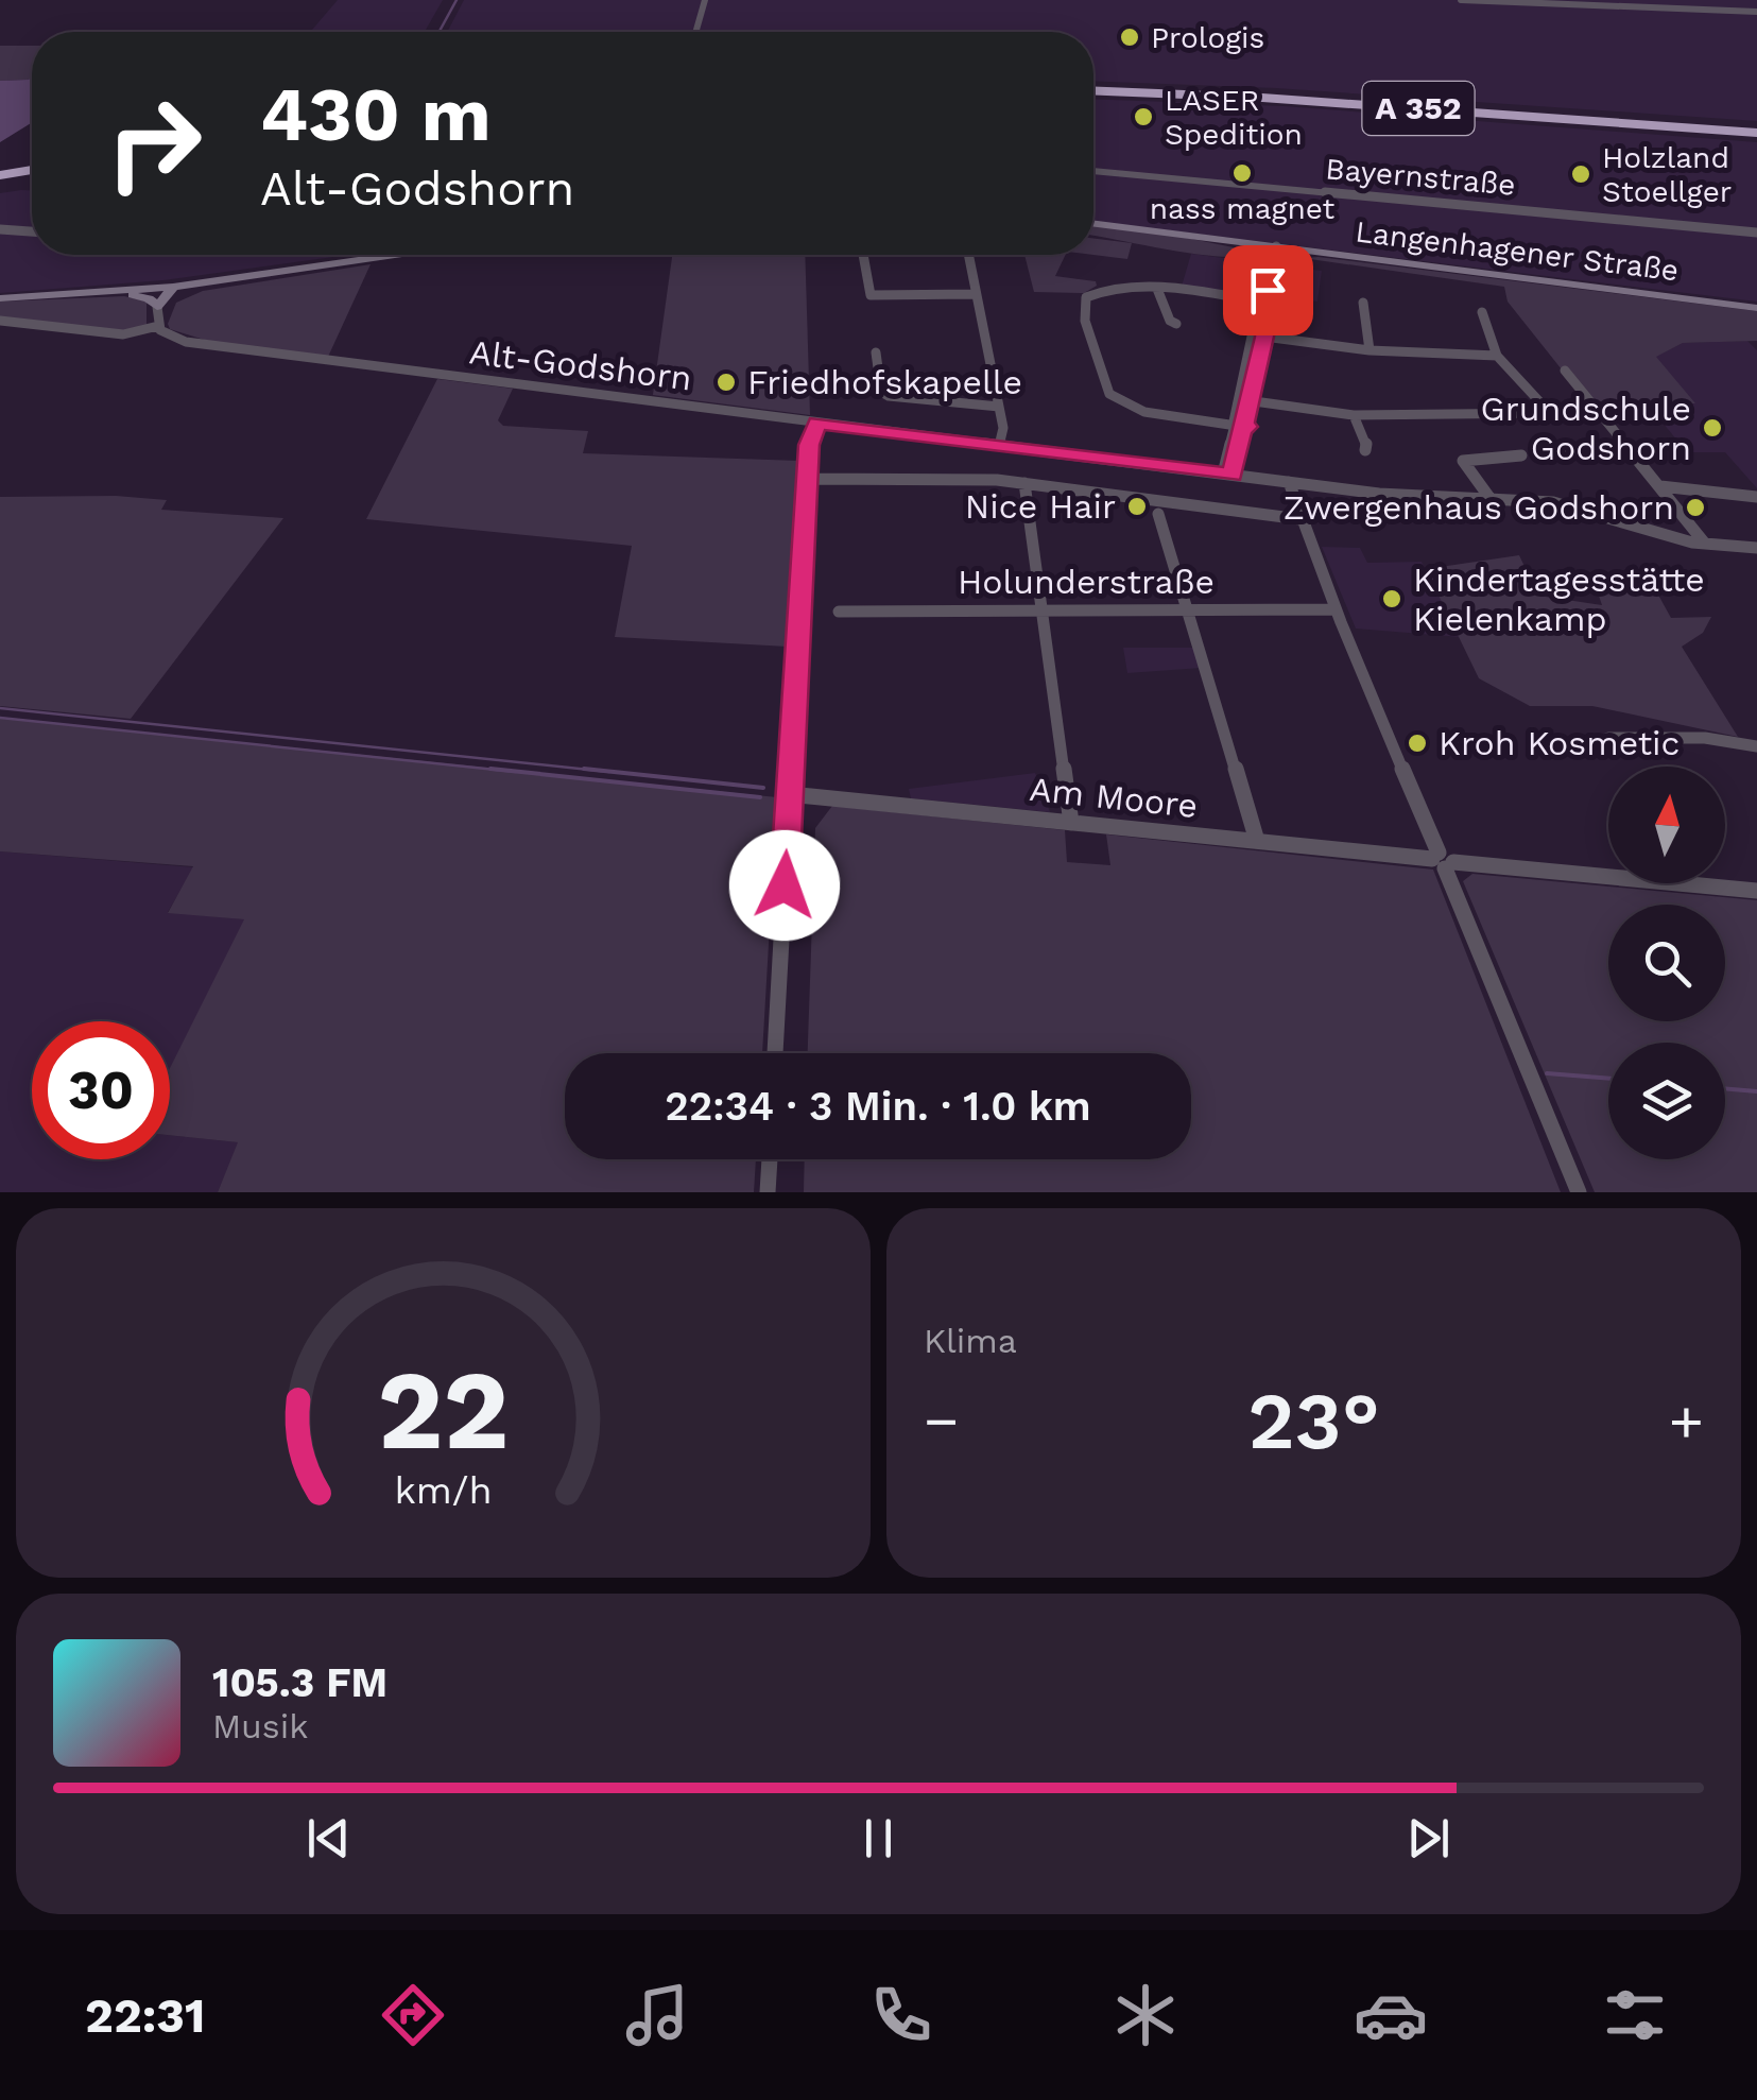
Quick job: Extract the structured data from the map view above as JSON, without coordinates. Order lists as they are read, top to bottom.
{
  "streets": {
    "highway": ["A 352"],
    "main road": ["Langenhagener Straße"],
    "street": [
      "Bayernstraße",
      "Alt-Godshorn",
      "Holunderstraße",
      "Am Moore"
    ]
  },
  "places": [
    "Prologis",
    "LASER Spedition",
    "nass magnet",
    "Holzland Stoellger",
    "Friedhofskapelle",
    "Grundschule Godshorn",
    "Nice Hair",
    "Zwergenhaus Godshorn",
    "Kindertagesstätte Kielenkamp",
    "Kroh Kosmetic"
  ],
  "north": "top",
  "page": {
    "turn": ["430 m", "Alt-Godshorn"],
    "limit": "30",
    "trip": "22:34 · 3 Min. · 1.0 km",
    "tile": "Klima",
    "heat": ["−", "23°", "+"],
    "song": ["105.3 FM", "Musik"],
    "tabs": "22:31",
    "gauge": ["22", "km/h"]
  }
}
